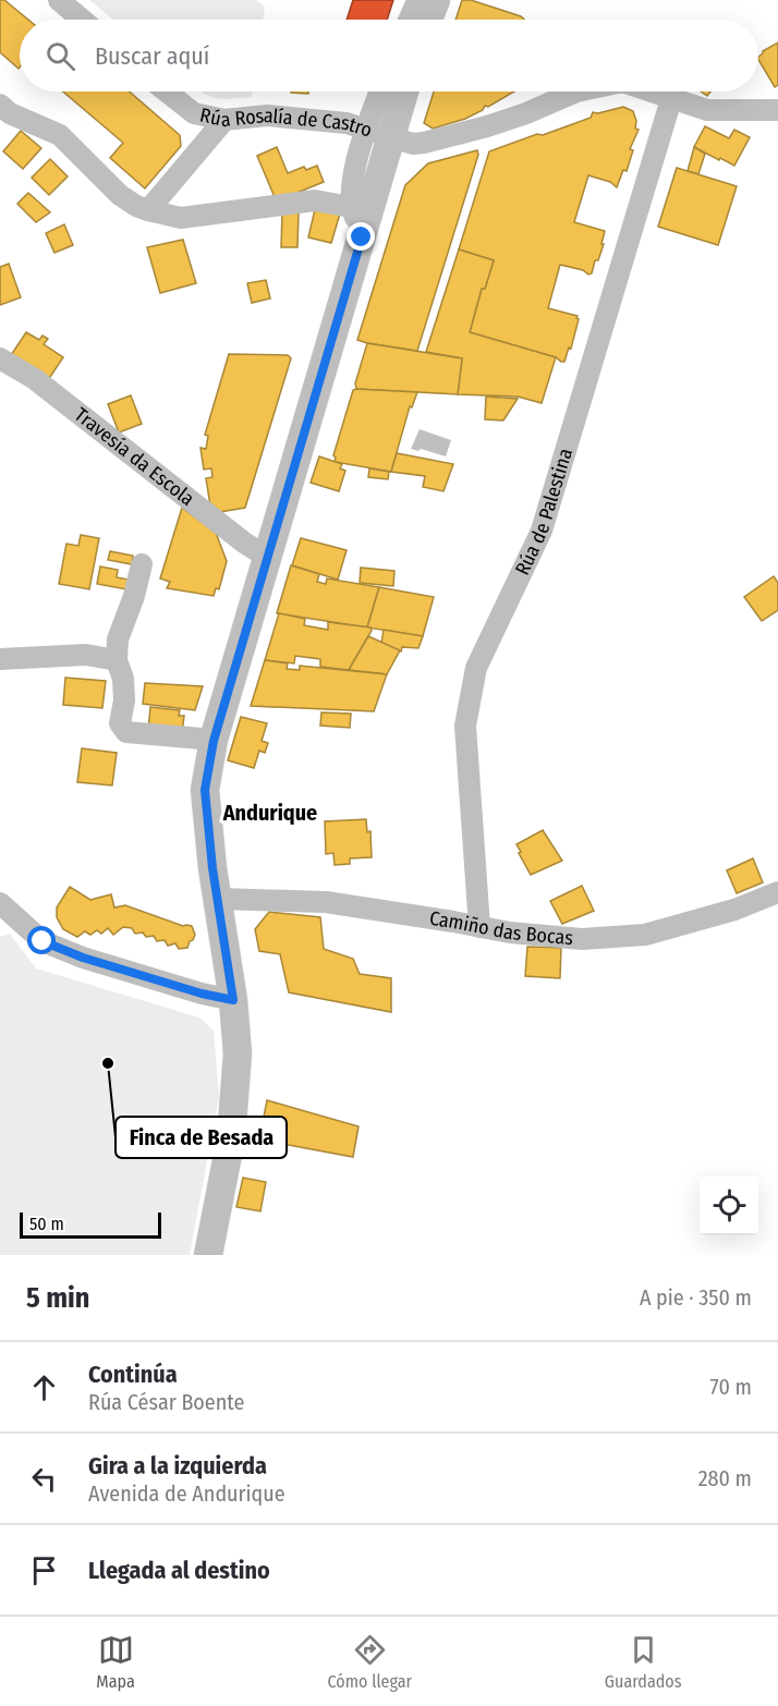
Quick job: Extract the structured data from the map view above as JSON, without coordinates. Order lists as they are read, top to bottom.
{
  "streets": {
    "street": [
      "Rúa Rosalía de Castro",
      "Travesía da Escola",
      "Rúa de Palestina",
      "Camiño das Bocas"
    ]
  },
  "crossings": [
    ["Rúa Rosalía de Castro", "Rúa de Palestina"],
    ["Rúa de Palestina", "Camiño das Bocas"]
  ],
  "districts": ["Andurique"],
  "places": ["Finca de Besada"],
  "scale_bar": "50 m",
  "page": {
    "search": "Buscar aquí",
    "scale": "50 m",
    "heading": ["5 min", "A pie · 350 m"],
    "list": [
      ["Continúa", "Rúa César Boente", "70 m"],
      ["Gira a la izquierda", "Avenida de Andurique", "280 m"],
      "Llegada al destino"
    ],
    "nav": ["Mapa", "Cómo llegar", "Guardados"]
  }
}
